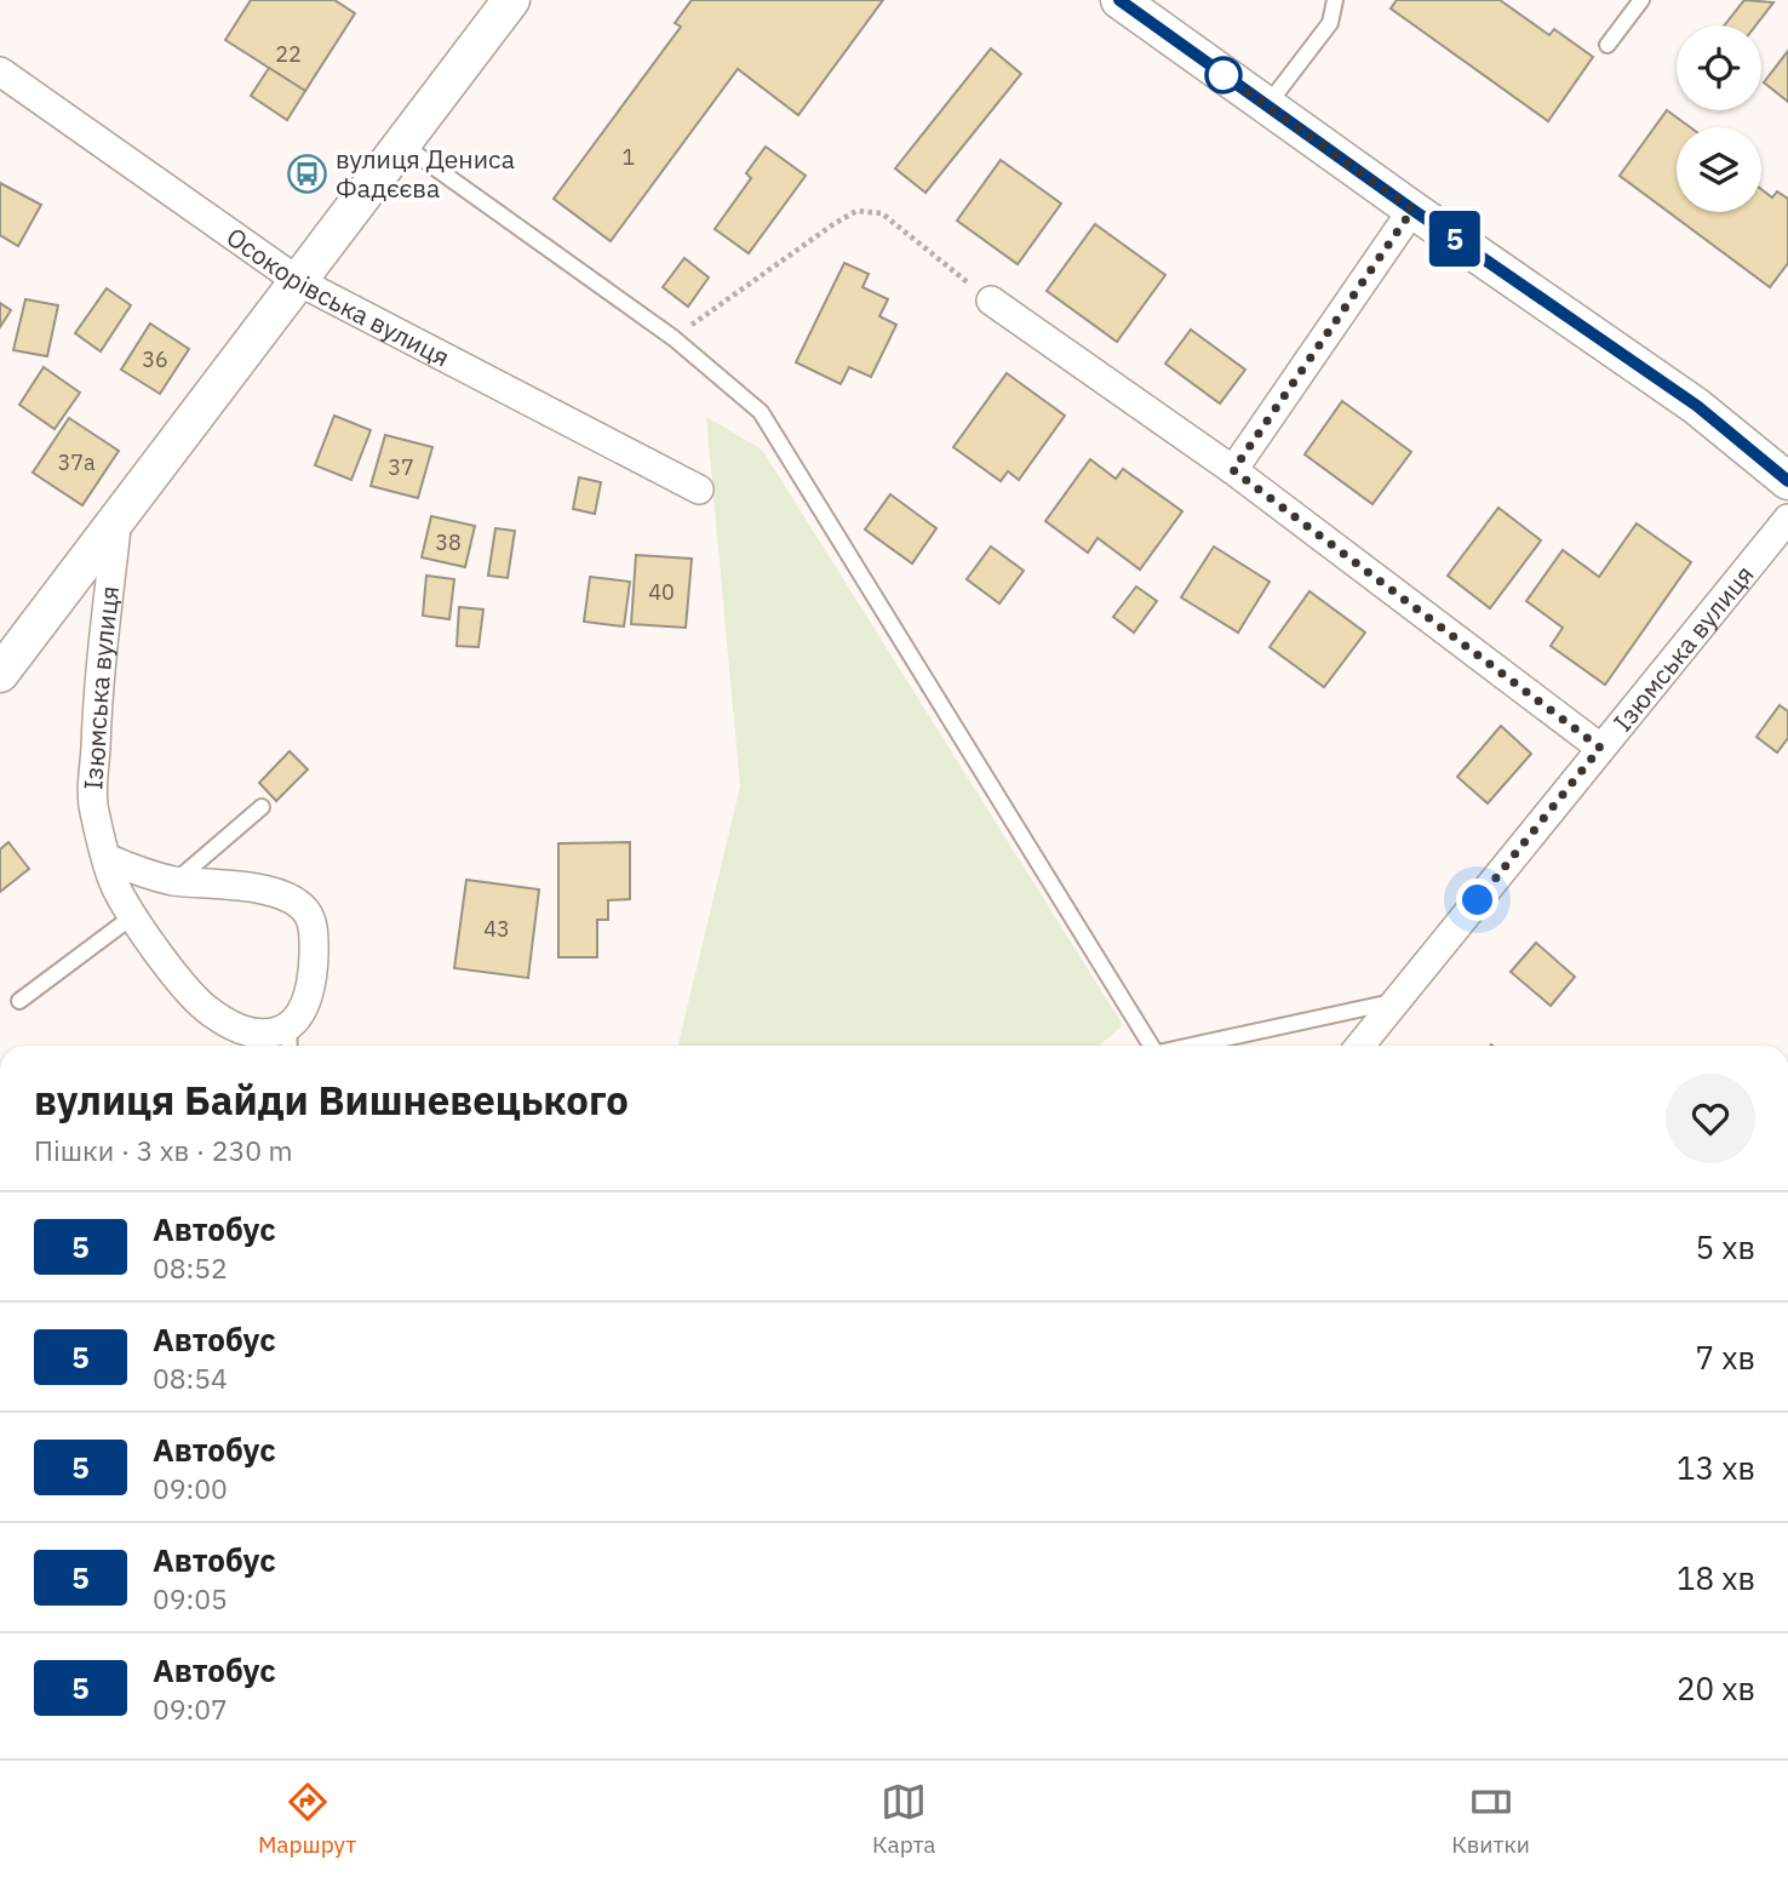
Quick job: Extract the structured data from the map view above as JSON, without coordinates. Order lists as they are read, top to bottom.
{
  "streets": {
    "street": ["Осокорівська вулиця", "Ізюмська вулиця"]
  },
  "places": {
    "bus stop": ["вулиця Дениса Фадєєва"]
  },
  "lines": ["bus line 5"],
  "house_numbers": [
    "22",
    "1",
    "36",
    "37а",
    "37",
    "38",
    "40",
    "43"
  ],
  "page": {
    "on_map": "5",
    "heading": ["вулиця Байди Вишневецького", "Пішки · 3 хв · 230 m"],
    "list": [
      {
        "mark": "5",
        "name": "Автобус",
        "note": "08:52",
        "value": "5 хв"
      },
      {
        "mark": "5",
        "name": "Автобус",
        "note": "08:54",
        "value": "7 хв"
      },
      {
        "mark": "5",
        "name": "Автобус",
        "note": "09:00",
        "value": "13 хв"
      },
      {
        "mark": "5",
        "name": "Автобус",
        "note": "09:05",
        "value": "18 хв"
      },
      {
        "mark": "5",
        "name": "Автобус",
        "note": "09:07",
        "value": "20 хв"
      }
    ],
    "tabs": ["Маршрут", "Карта", "Квитки"]
  }
}
